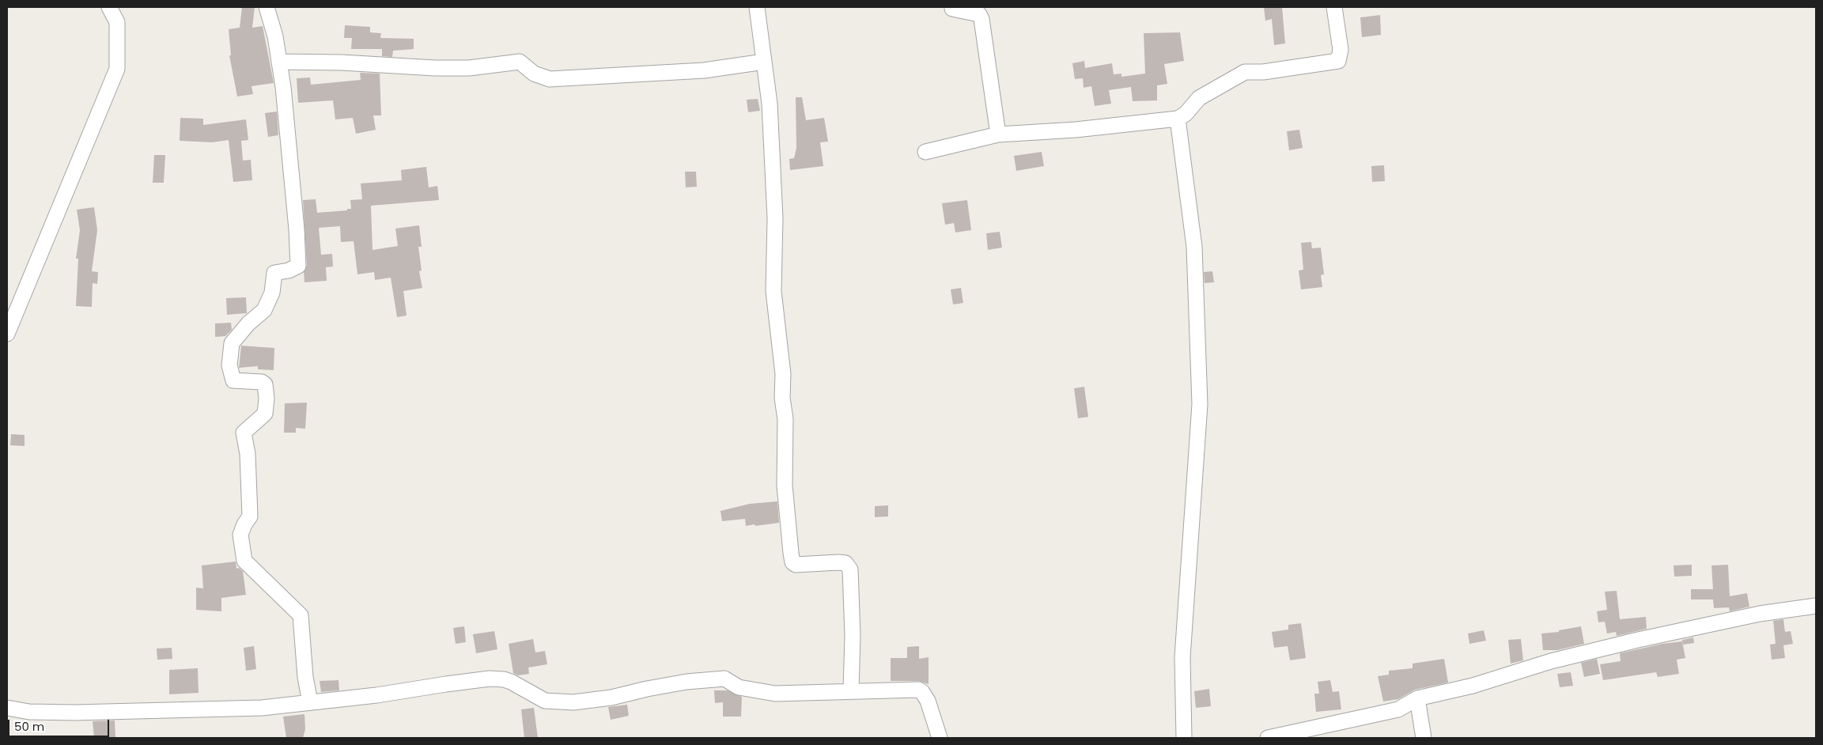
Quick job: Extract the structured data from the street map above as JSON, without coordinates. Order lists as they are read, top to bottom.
{
  "scale_bar": "50 m"
}
